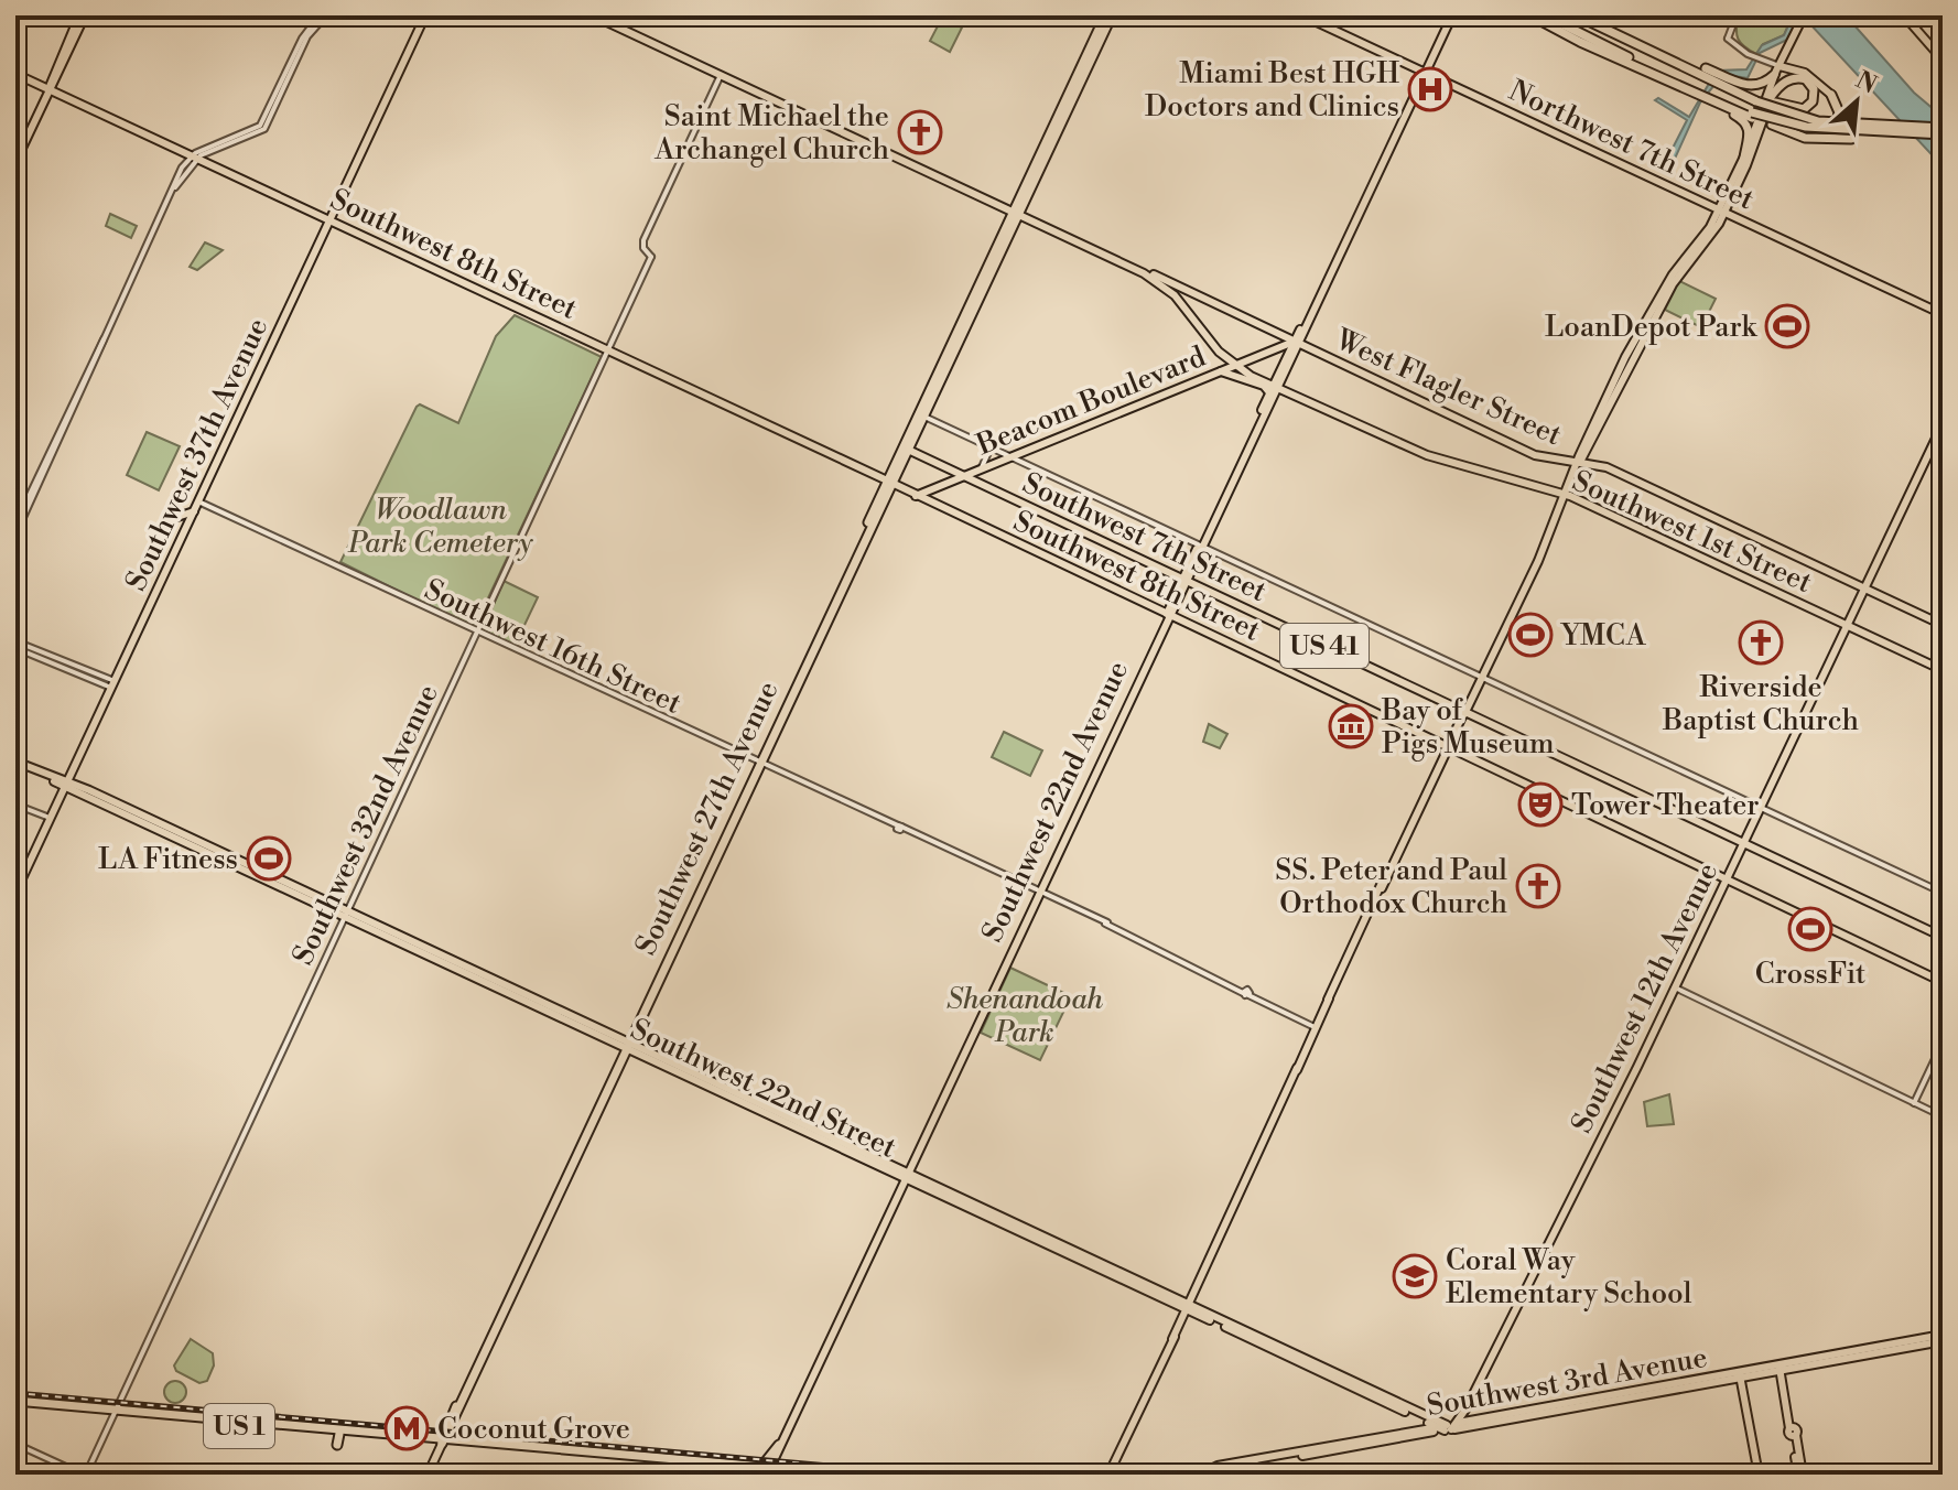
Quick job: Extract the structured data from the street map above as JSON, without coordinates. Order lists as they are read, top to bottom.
{
  "streets": {
    "highway": ["Southwest 27th Avenue", "US 1"],
    "main road": [
      "Northwest 7th Street",
      "Southwest 8th Street",
      "West Flagler Street",
      "Beacom Boulevard",
      "Southwest 37th Avenue",
      "Southwest 1st Street",
      "Southwest 7th Street",
      "US 41",
      "Southwest 22nd Avenue",
      "Southwest 12th Avenue",
      "Southwest 22nd Street",
      "Southwest 3rd Avenue"
    ],
    "street": ["Southwest 16th Street", "Southwest 32nd Avenue"]
  },
  "crossings": [
    ["Southwest 8th Street", "Beacom Boulevard"],
    ["Southwest 8th Street", "Southwest 37th Avenue"],
    ["Southwest 8th Street", "Southwest 22nd Avenue"],
    ["Southwest 8th Street", "Southwest 27th Avenue"],
    ["Southwest 8th Street", "Southwest 32nd Avenue"],
    ["Southwest 8th Street", "Southwest 12th Avenue"],
    ["West Flagler Street", "Beacom Boulevard"],
    ["West Flagler Street", "Southwest 1st Street"],
    ["West Flagler Street", "Southwest 22nd Avenue"],
    ["West Flagler Street", "Southwest 27th Avenue"],
    ["West Flagler Street", "Southwest 32nd Avenue"],
    ["West Flagler Street", "Southwest 12th Avenue"],
    ["Beacom Boulevard", "Southwest 1st Street"],
    ["Beacom Boulevard", "Southwest 7th Street"],
    ["Beacom Boulevard", "Southwest 22nd Avenue"],
    ["Southwest 37th Avenue", "Southwest 16th Street"],
    ["Southwest 37th Avenue", "Southwest 22nd Street"],
    ["Southwest 1st Street", "Southwest 22nd Avenue"],
    ["Southwest 1st Street", "Southwest 12th Avenue"],
    ["Southwest 7th Street", "Southwest 22nd Avenue"],
    ["Southwest 7th Street", "Southwest 27th Avenue"],
    ["Southwest 7th Street", "Southwest 12th Avenue"],
    ["Southwest 16th Street", "Southwest 22nd Avenue"],
    ["Southwest 16th Street", "Southwest 27th Avenue"],
    ["Southwest 16th Street", "Southwest 32nd Avenue"],
    ["Southwest 22nd Avenue", "Southwest 22nd Street"],
    ["Southwest 22nd Avenue", "US 1"],
    ["Southwest 27th Avenue", "Southwest 22nd Street"],
    ["Southwest 27th Avenue", "US 1"],
    ["Southwest 32nd Avenue", "Southwest 22nd Street"],
    ["Southwest 32nd Avenue", "US 1"],
    ["Southwest 12th Avenue", "Southwest 3rd Avenue"],
    ["Southwest 22nd Street", "Southwest 3rd Avenue"]
  ],
  "parks": ["Woodlawn Park Cemetery", "Shenandoah Park"],
  "places": {
    "hospital": ["Miami Best HGH Doctors and Clinics"],
    "church": ["Saint Michael the Archangel Church", "Riverside Baptist Church", "SS. Peter and Paul Orthodox Church"],
    "sports": [
      "LoanDepot Park",
      "YMCA",
      "LA Fitness",
      "CrossFit"
    ],
    "museum": ["Bay of Pigs Museum"],
    "theatre": ["Tower Theater"],
    "school or university": ["Coral Way Elementary School"],
    "metro station": ["Coconut Grove"]
  },
  "north": "top right"
}
